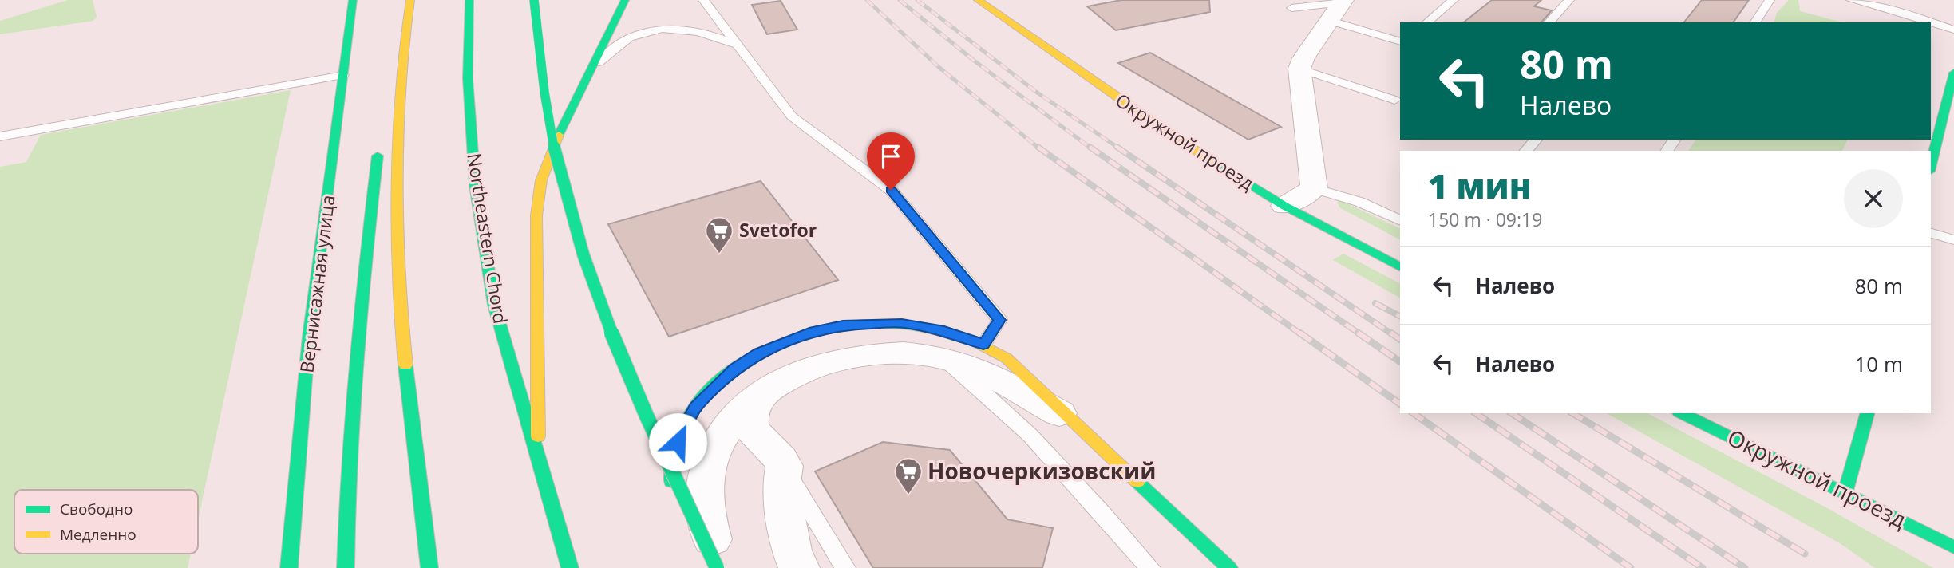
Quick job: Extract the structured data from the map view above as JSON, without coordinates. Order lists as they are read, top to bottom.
{
  "streets": {
    "main road": ["Окружной проезд", "Northeastern Chord", "Вернисажная улица"]
  },
  "places": {
    "supermarket": ["Svetofor", "Новочеркизовский"]
  },
  "legend": ["Свободно", "Медленно"],
  "page": {
    "turn": ["80 m", "Налево"],
    "heading": ["1 мин", "150 m · 09:19"],
    "list": [
      {
        "name": "Налево",
        "value": "80 m"
      },
      {
        "name": "Налево",
        "value": "10 m"
      }
    ]
  }
}
